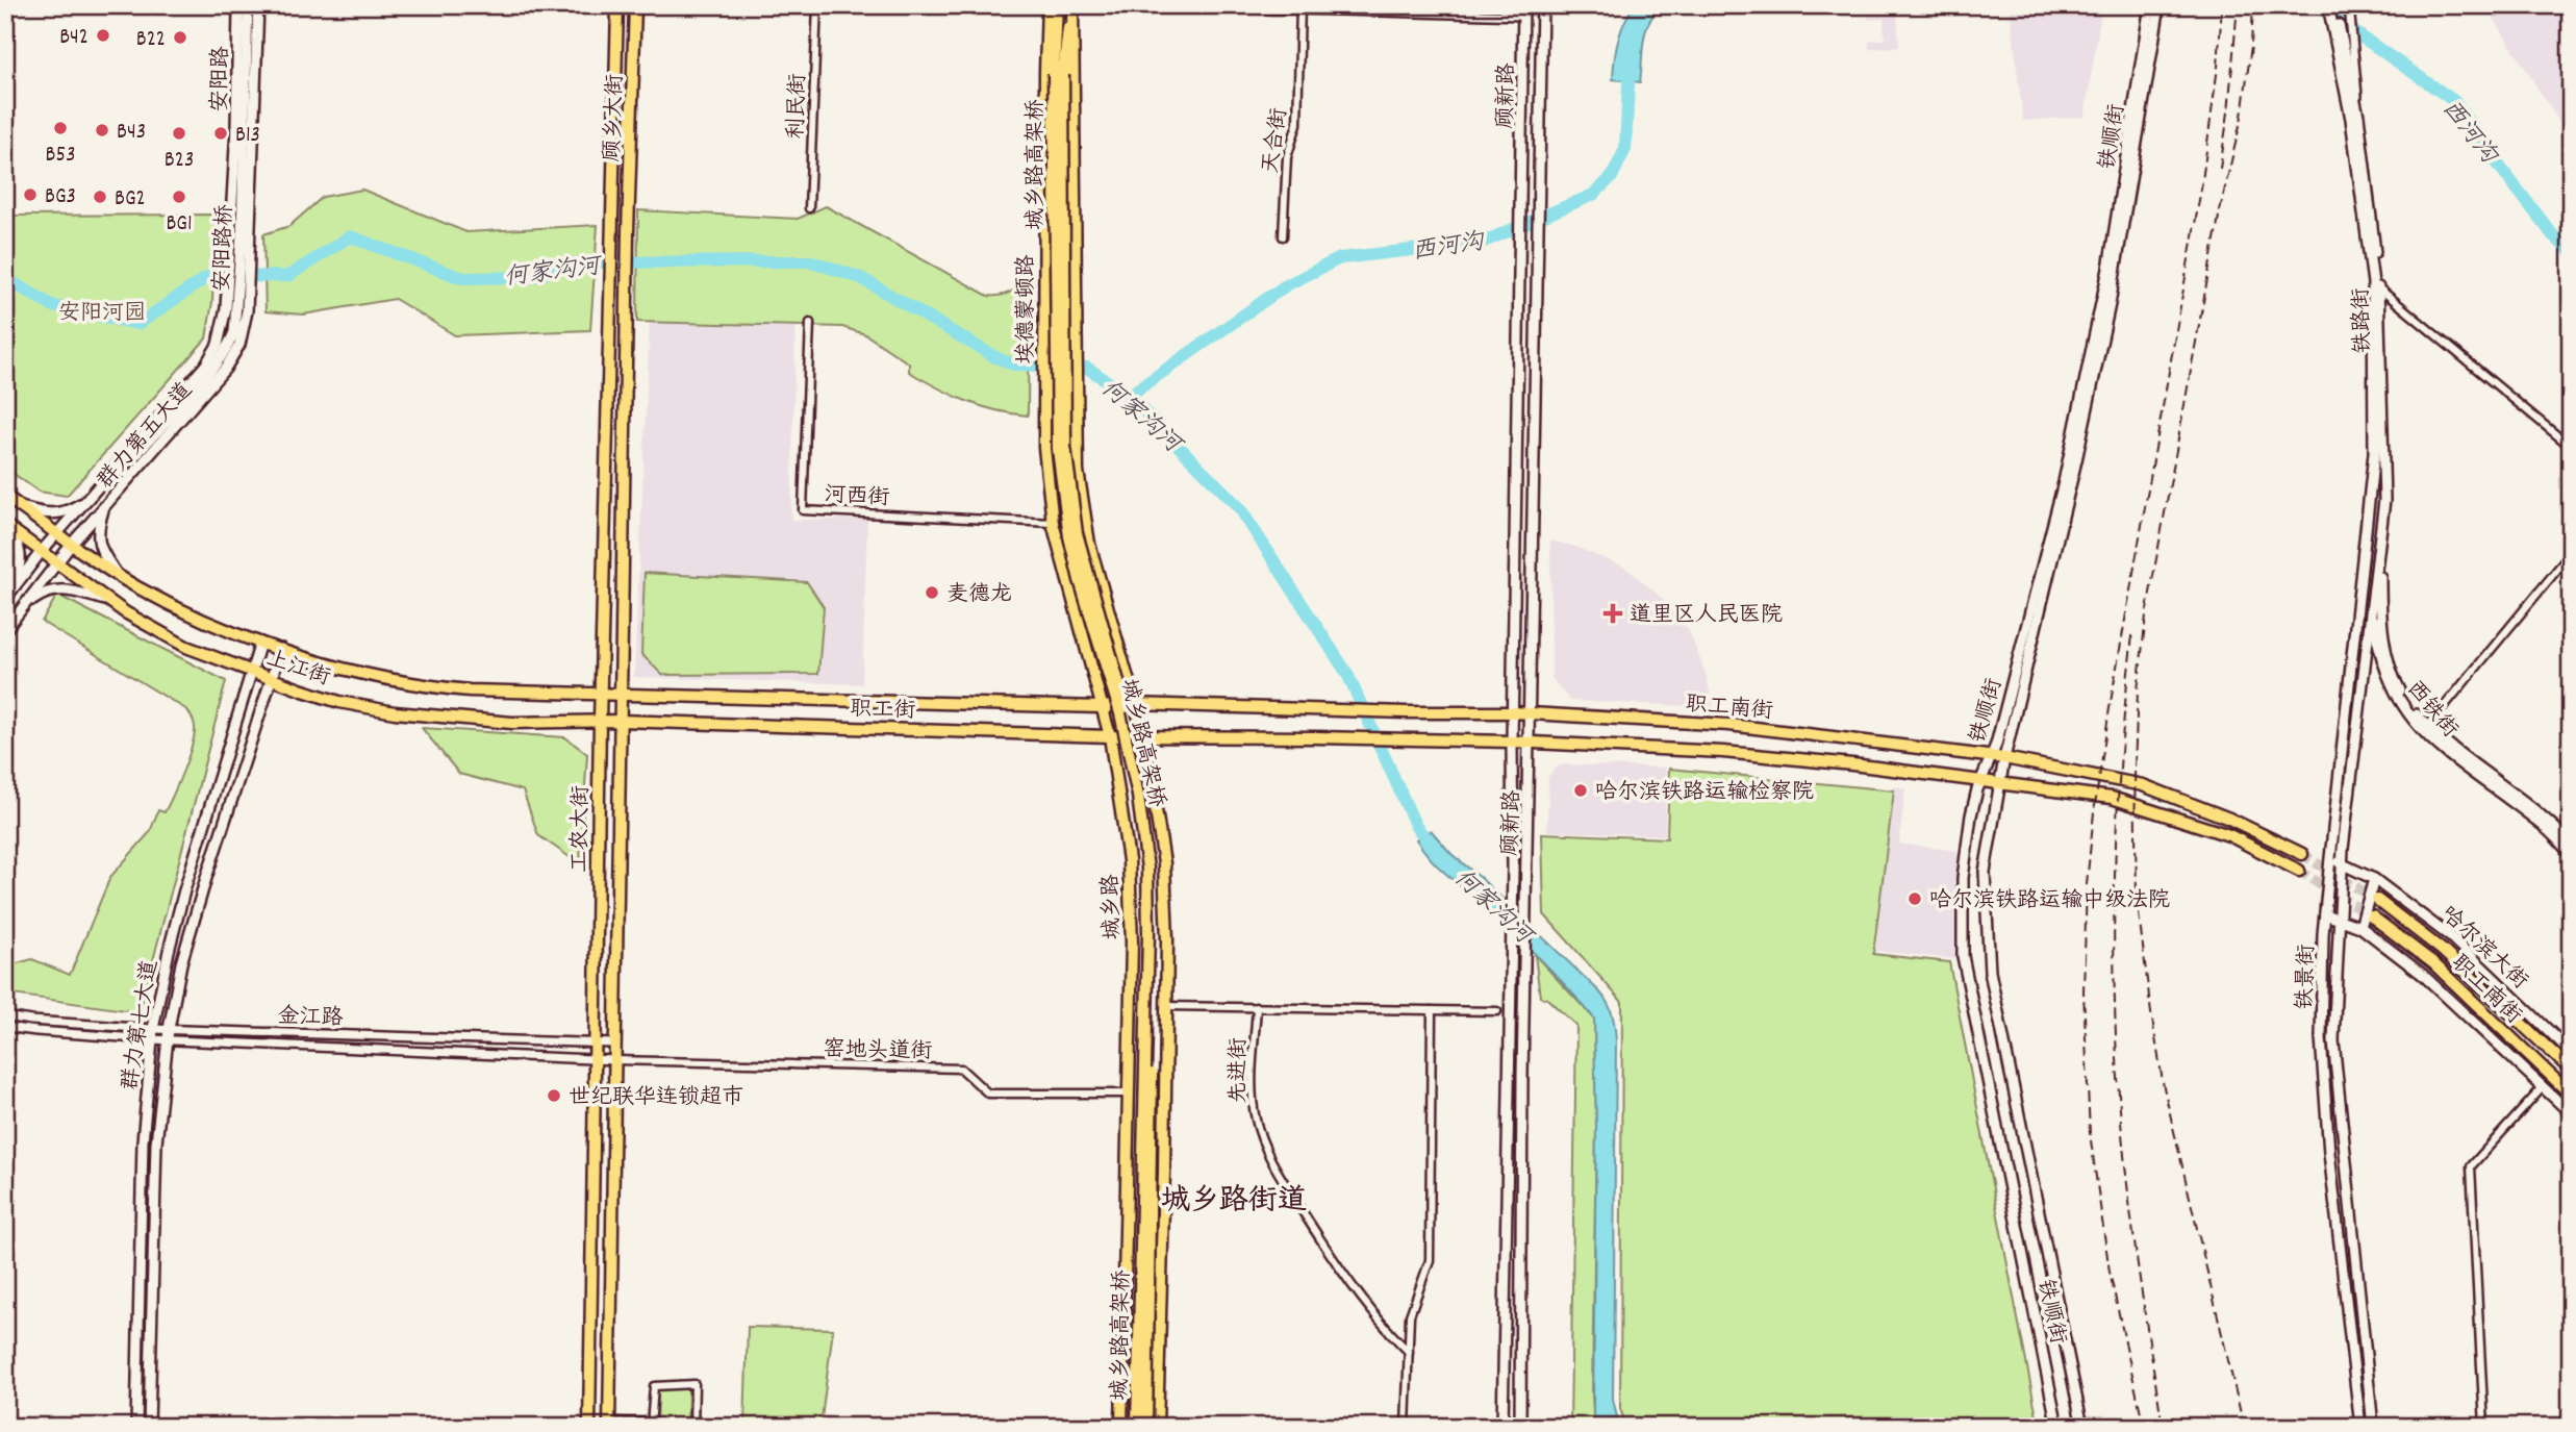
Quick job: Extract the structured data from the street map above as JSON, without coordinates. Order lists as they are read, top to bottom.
{
  "streets": {
    "main road": [
      "安阳路",
      "顾新路",
      "顾乡大街",
      "铁顺街",
      "城乡路高架桥",
      "安阳路桥",
      "埃德蒙顿路",
      "铁路街",
      "群力第五大道",
      "上江街",
      "职工南街",
      "职工街",
      "西铁街",
      "工农大街",
      "城乡路",
      "哈尔滨大街",
      "铁景街",
      "群力第七大道"
    ],
    "street": [
      "利民街",
      "天合街",
      "河西街",
      "金江路",
      "窑地头道街",
      "先进街"
    ]
  },
  "crossings": [
    ["安阳路", "群力第五大道"],
    ["顾新路", "职工南街"],
    ["顾乡大街", "工农大街"],
    ["铁顺街", "职工南街"],
    ["安阳路桥", "群力第五大道"],
    ["埃德蒙顿路", "城乡路"],
    ["铁路街", "西铁街"],
    ["铁路街", "铁景街"],
    ["群力第五大道", "上江街"],
    ["河西街", "城乡路"],
    ["上江街", "职工街"],
    ["上江街", "工农大街"],
    ["上江街", "群力第七大道"],
    ["职工南街", "职工街"],
    ["职工街", "工农大街"],
    ["职工街", "城乡路"],
    ["西铁街", "铁景街"],
    ["工农大街", "金江路"],
    ["工农大街", "窑地头道街"],
    ["城乡路", "窑地头道街"],
    ["哈尔滨大街", "铁景街"],
    ["金江路", "群力第七大道"],
    ["金江路", "窑地头道街"]
  ],
  "districts": ["城乡路街道"],
  "water": ["西河沟", "何家沟河"],
  "parks": ["安阳河园"],
  "places": {
    "other": [
      "B42",
      "B22",
      "B53",
      "B43",
      "B23",
      "B13",
      "BG3",
      "BG2",
      "BG1",
      "麦德龙",
      "哈尔滨铁路运输检察院",
      "哈尔滨铁路运输中级法院",
      "世纪联华连锁超市"
    ],
    "health": ["道里区人民医院"]
  }
}
